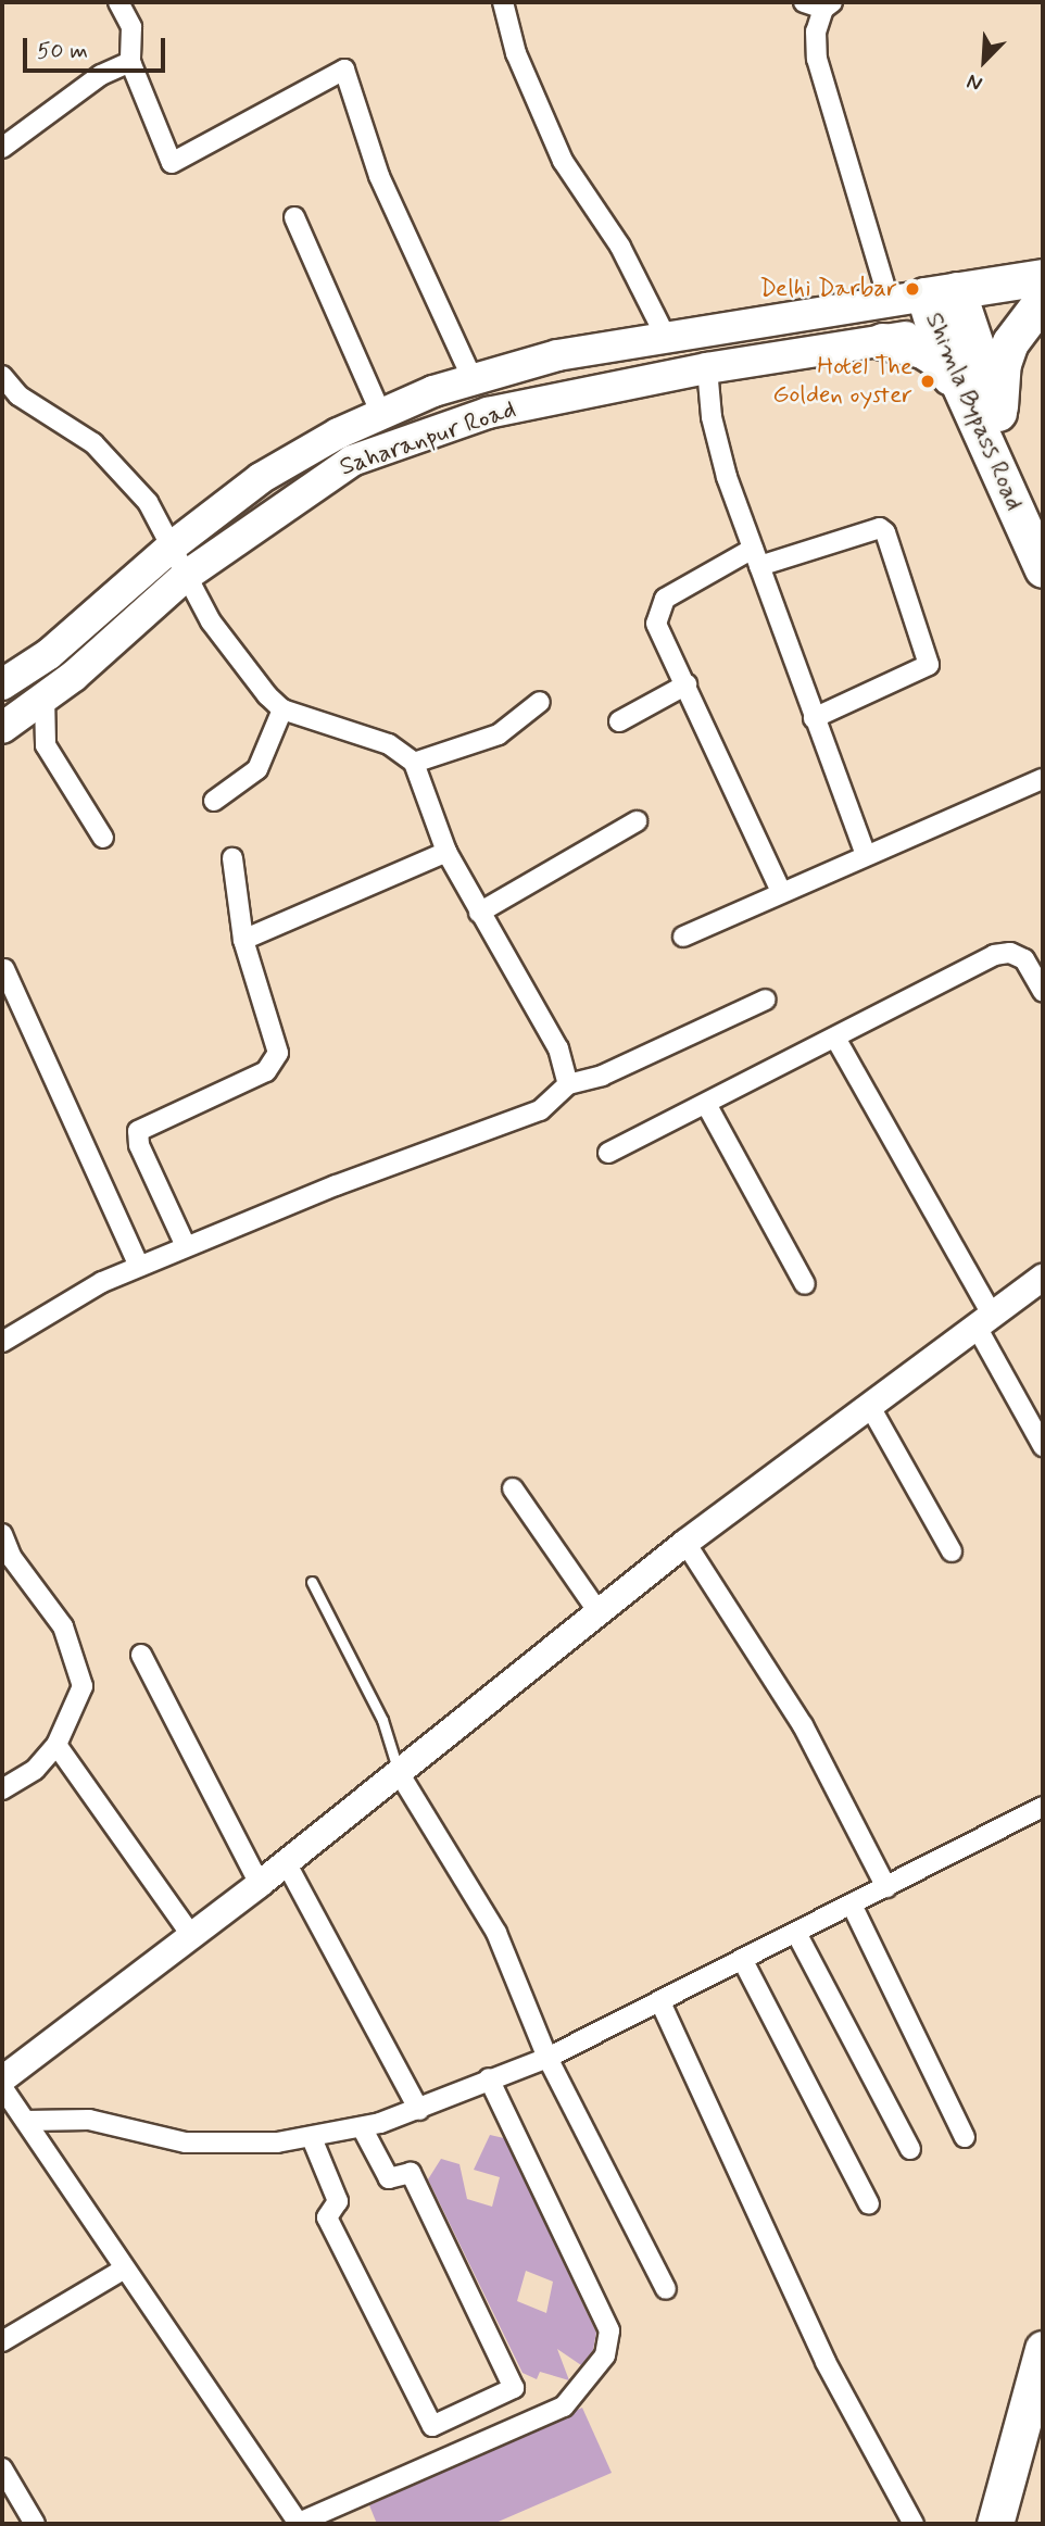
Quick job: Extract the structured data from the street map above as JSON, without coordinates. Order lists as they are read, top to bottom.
{
  "streets": {
    "highway": ["Shimla Bypass Road"],
    "main road": ["Saharanpur Road"]
  },
  "crossings": [
    ["Shimla Bypass Road", "Saharanpur Road"]
  ],
  "places": ["Delhi Darbar", "Hotel The Golden oyster"],
  "scale_bar": "50 m",
  "north": "bottom left"
}
